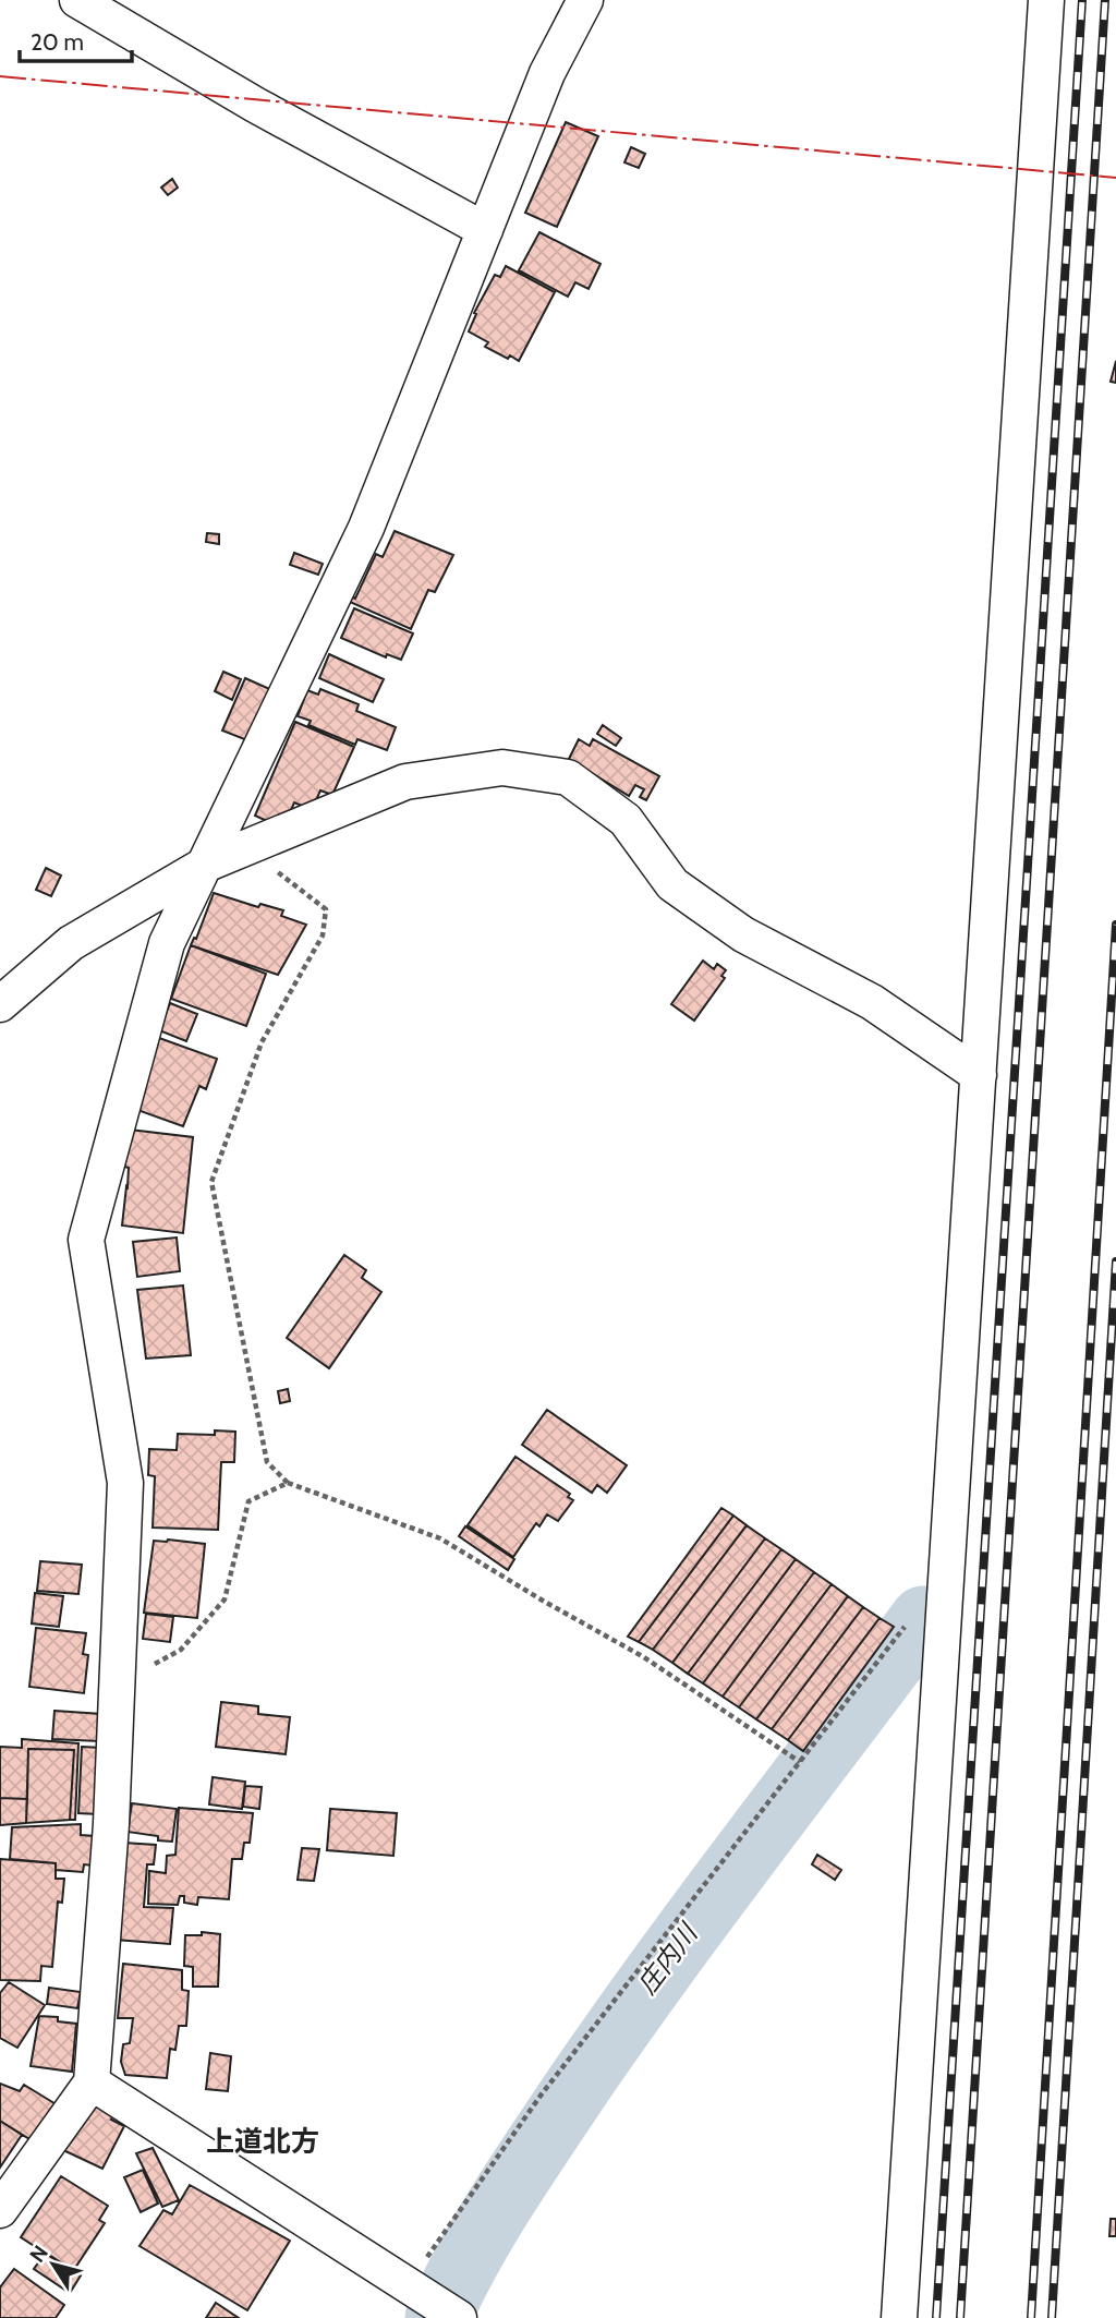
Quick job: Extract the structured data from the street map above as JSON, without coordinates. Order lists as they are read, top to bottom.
{
  "districts": ["上道北方"],
  "water": ["庄内川"],
  "scale_bar": "20 m",
  "north": "top left"
}
